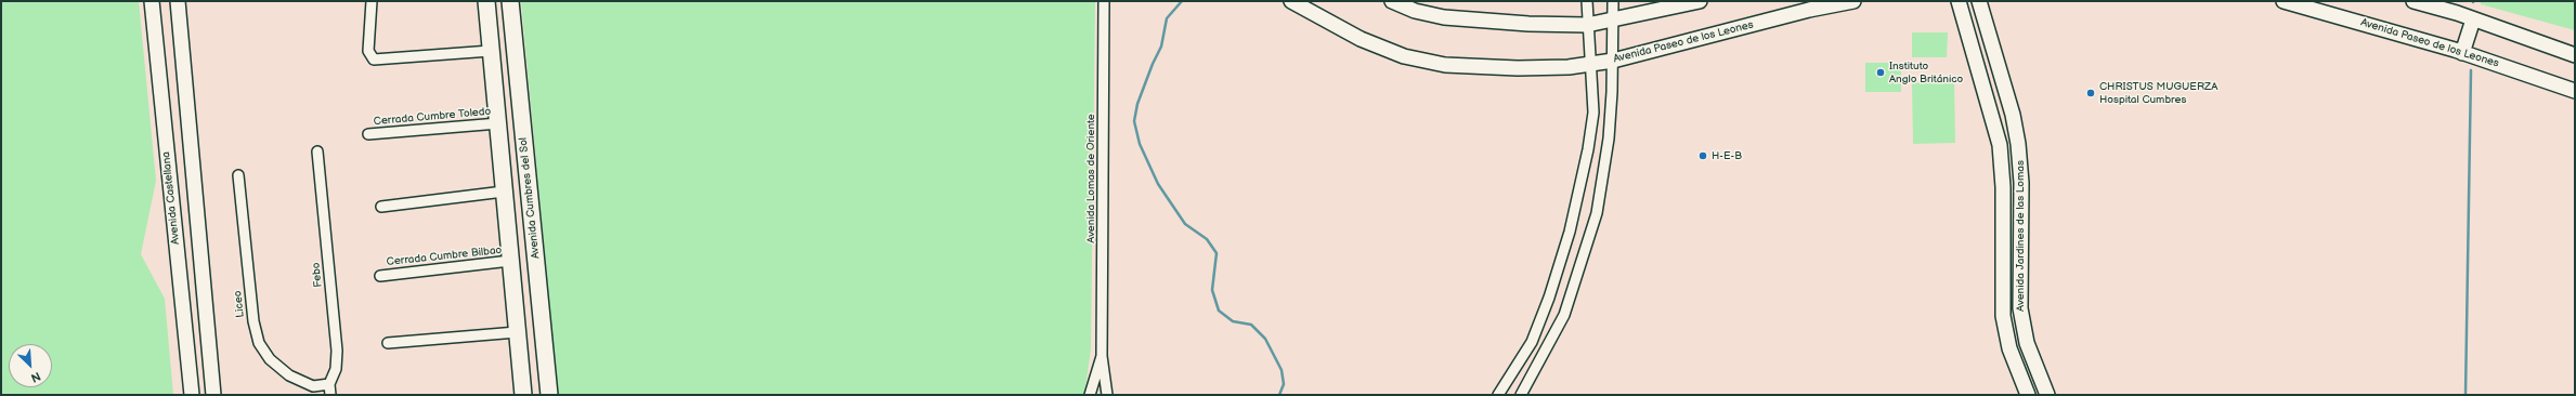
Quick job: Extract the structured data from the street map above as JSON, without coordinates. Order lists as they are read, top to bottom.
{
  "streets": {
    "main road": ["Avenida Cumbres del Sol"],
    "street": [
      "Avenida Paseo de los Leones",
      "Cerrada Cumbre Toledo",
      "Avenida Lomas de Oriente",
      "Avenida Castellana",
      "Avenida Jardines de las Lomas",
      "Cerrada Cumbre Bilbao",
      "Febo",
      "Liceo"
    ]
  },
  "crossings": [
    ["Febo", "Liceo"]
  ],
  "places": ["Instituto Anglo Británico", "CHRISTUS MUGUERZA Hospital Cumbres", "H-E-B"],
  "north": "bottom right"
}
